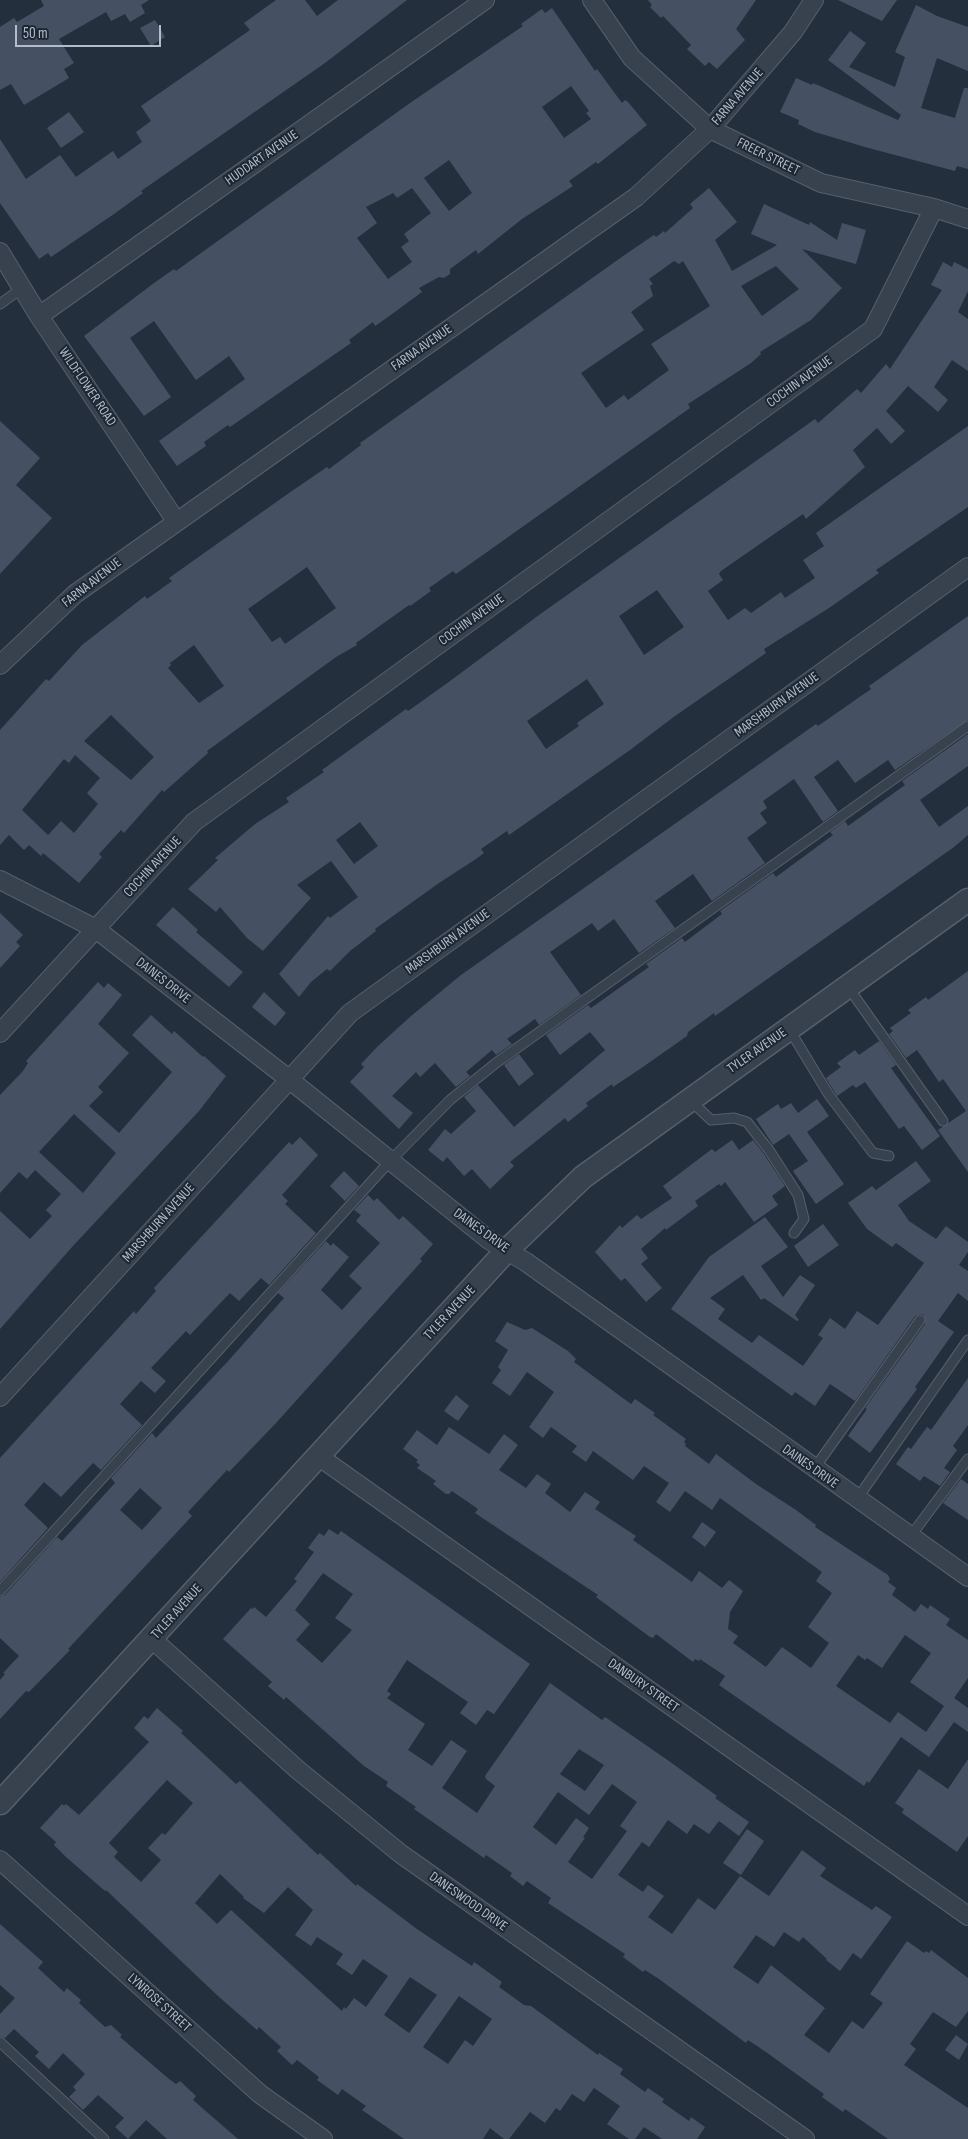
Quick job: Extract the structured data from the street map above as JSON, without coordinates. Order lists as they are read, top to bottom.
{
  "streets": {
    "street": [
      "FARNA AVENUE",
      "FREER STREET",
      "HUDDART AVENUE",
      "COCHIN AVENUE",
      "WILDFLOWER ROAD",
      "MARSHBURN AVENUE",
      "DAINES DRIVE",
      "TYLER AVENUE",
      "DANBURY STREET",
      "DANESWOOD DRIVE",
      "LYNROSE STREET"
    ]
  },
  "crossings": [
    ["FARNA AVENUE", "FREER STREET"],
    ["FARNA AVENUE", "WILDFLOWER ROAD"],
    ["FREER STREET", "COCHIN AVENUE"],
    ["HUDDART AVENUE", "WILDFLOWER ROAD"],
    ["COCHIN AVENUE", "DAINES DRIVE"],
    ["MARSHBURN AVENUE", "DAINES DRIVE"],
    ["DAINES DRIVE", "TYLER AVENUE"],
    ["TYLER AVENUE", "DANBURY STREET"],
    ["TYLER AVENUE", "DANESWOOD DRIVE"]
  ],
  "scale_bar": "50 m"
}
